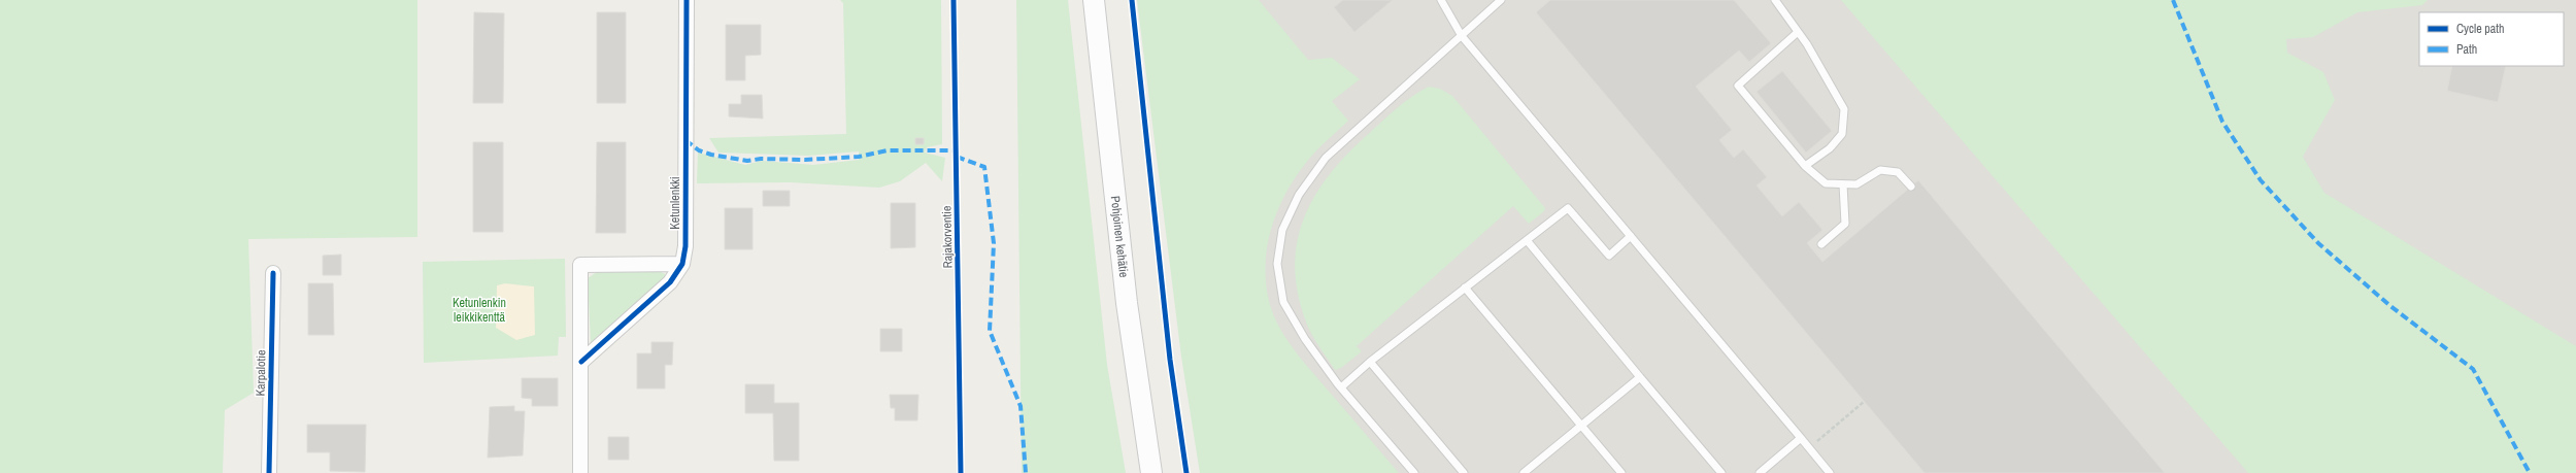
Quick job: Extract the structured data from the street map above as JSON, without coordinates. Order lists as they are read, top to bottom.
{
  "streets": {
    "main road": ["Pohjoinen kehätie"],
    "street": ["Ketunlenkki", "Karpalotie"],
    "cycle path": ["Rajakorventie"]
  },
  "parks": ["Ketunlenkin leikkikenttä"],
  "legend": ["Cycle path", "Path"]
}
